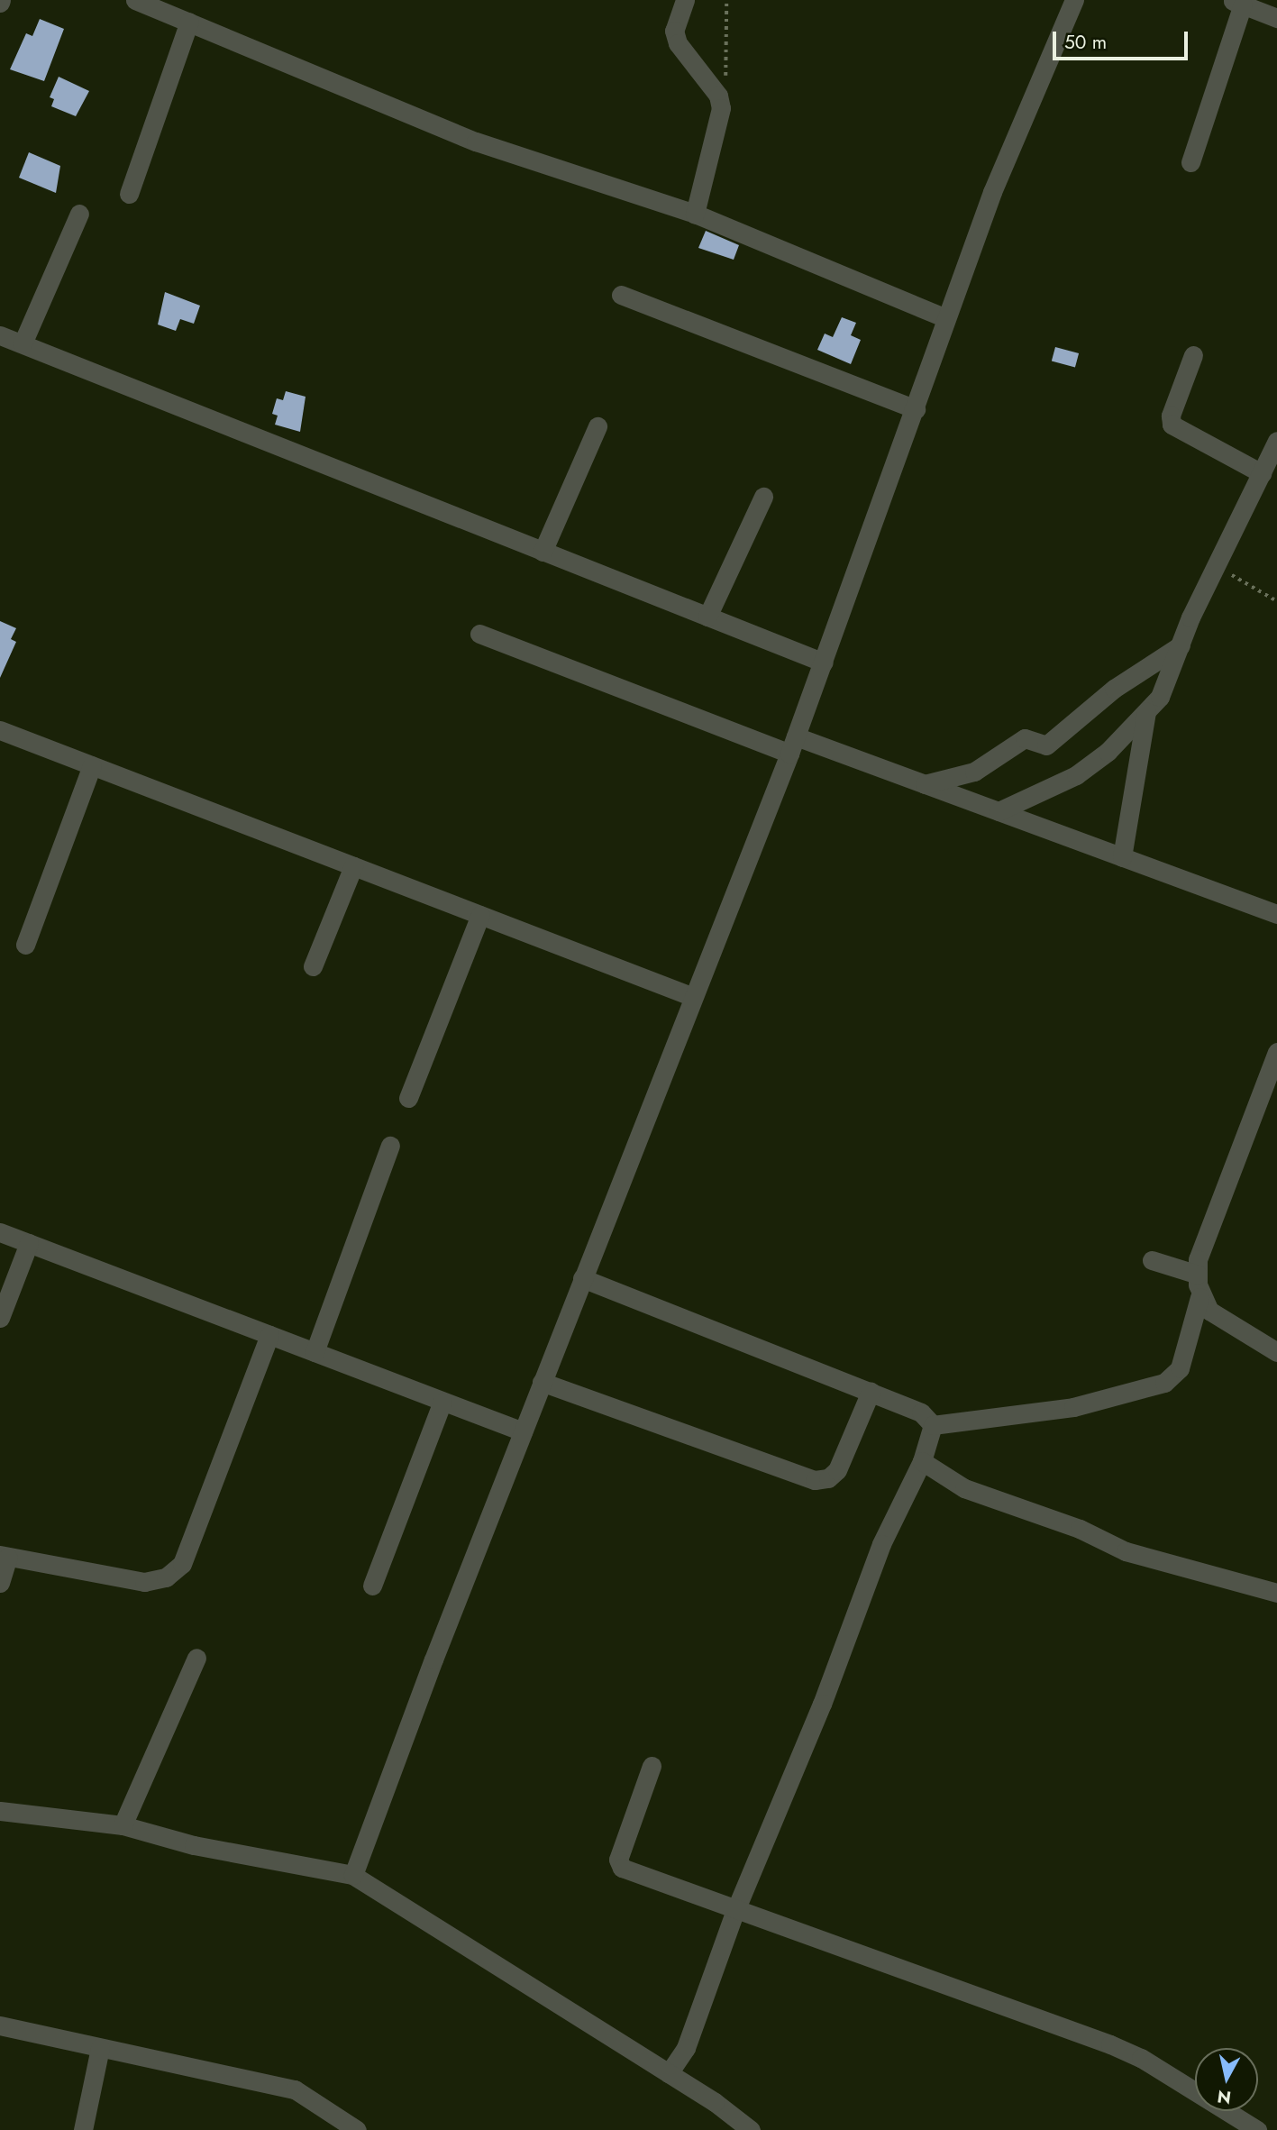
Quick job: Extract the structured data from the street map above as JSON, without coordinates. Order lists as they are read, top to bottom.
{
  "scale_bar": "50 m",
  "north": "bottom"
}
